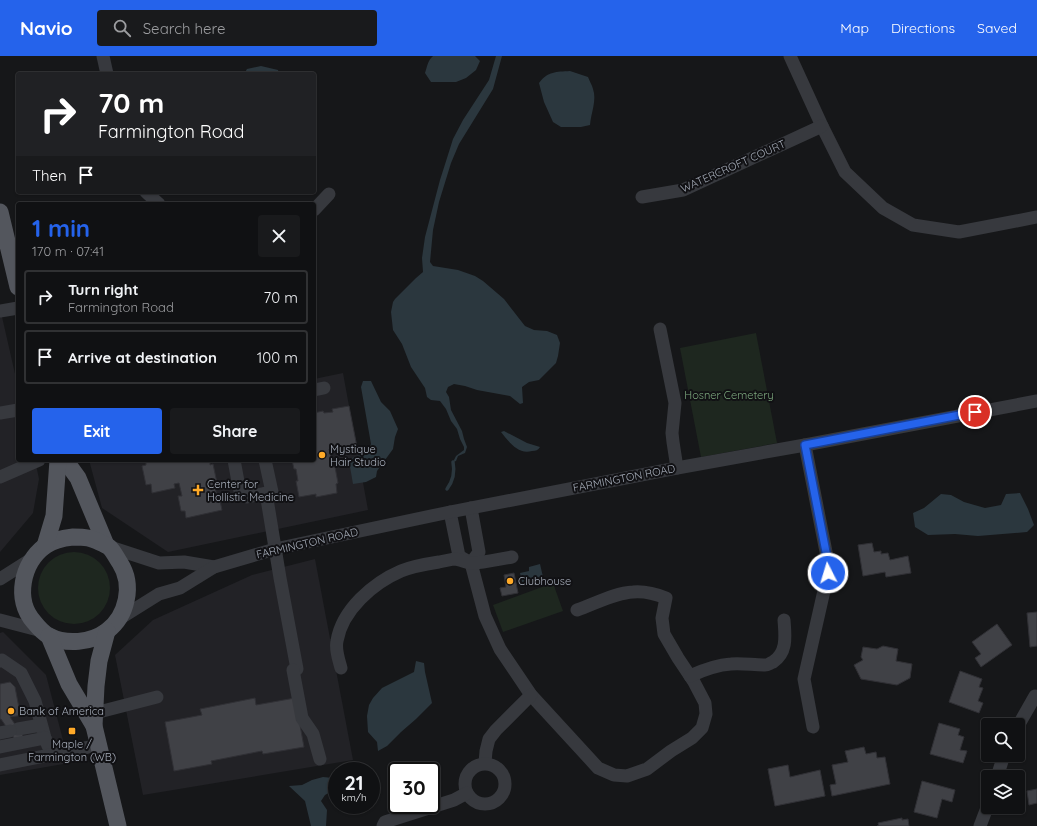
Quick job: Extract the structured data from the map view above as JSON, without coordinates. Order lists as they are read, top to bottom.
{
  "streets": {
    "street": ["WATERCROFT COURT", "FARMINGTON ROAD"]
  },
  "parks": ["Hosner Cemetery"],
  "places": {
    "other": ["Mystique Hair Studio", "Clubhouse", "Bank of America"],
    "health": ["Center for Hollistic Medicine"],
    "transit": ["Maple / Farmington (WB)"]
  },
  "page": {
    "header": "Navio",
    "search": "Search here",
    "nav": ["Map", "Directions", "Saved"],
    "turn": ["70 m", "Farmington Road"],
    "then": "Then",
    "heading": ["1 min", "170 m · 07:41"],
    "list": [
      {
        "name": "Turn right",
        "note": "Farmington Road",
        "value": "70 m"
      },
      {
        "name": "Arrive at destination",
        "value": "100 m"
      }
    ],
    "buttons": ["Exit", "Share"],
    "speed": "21 km/h",
    "limit": "30"
  }
}
